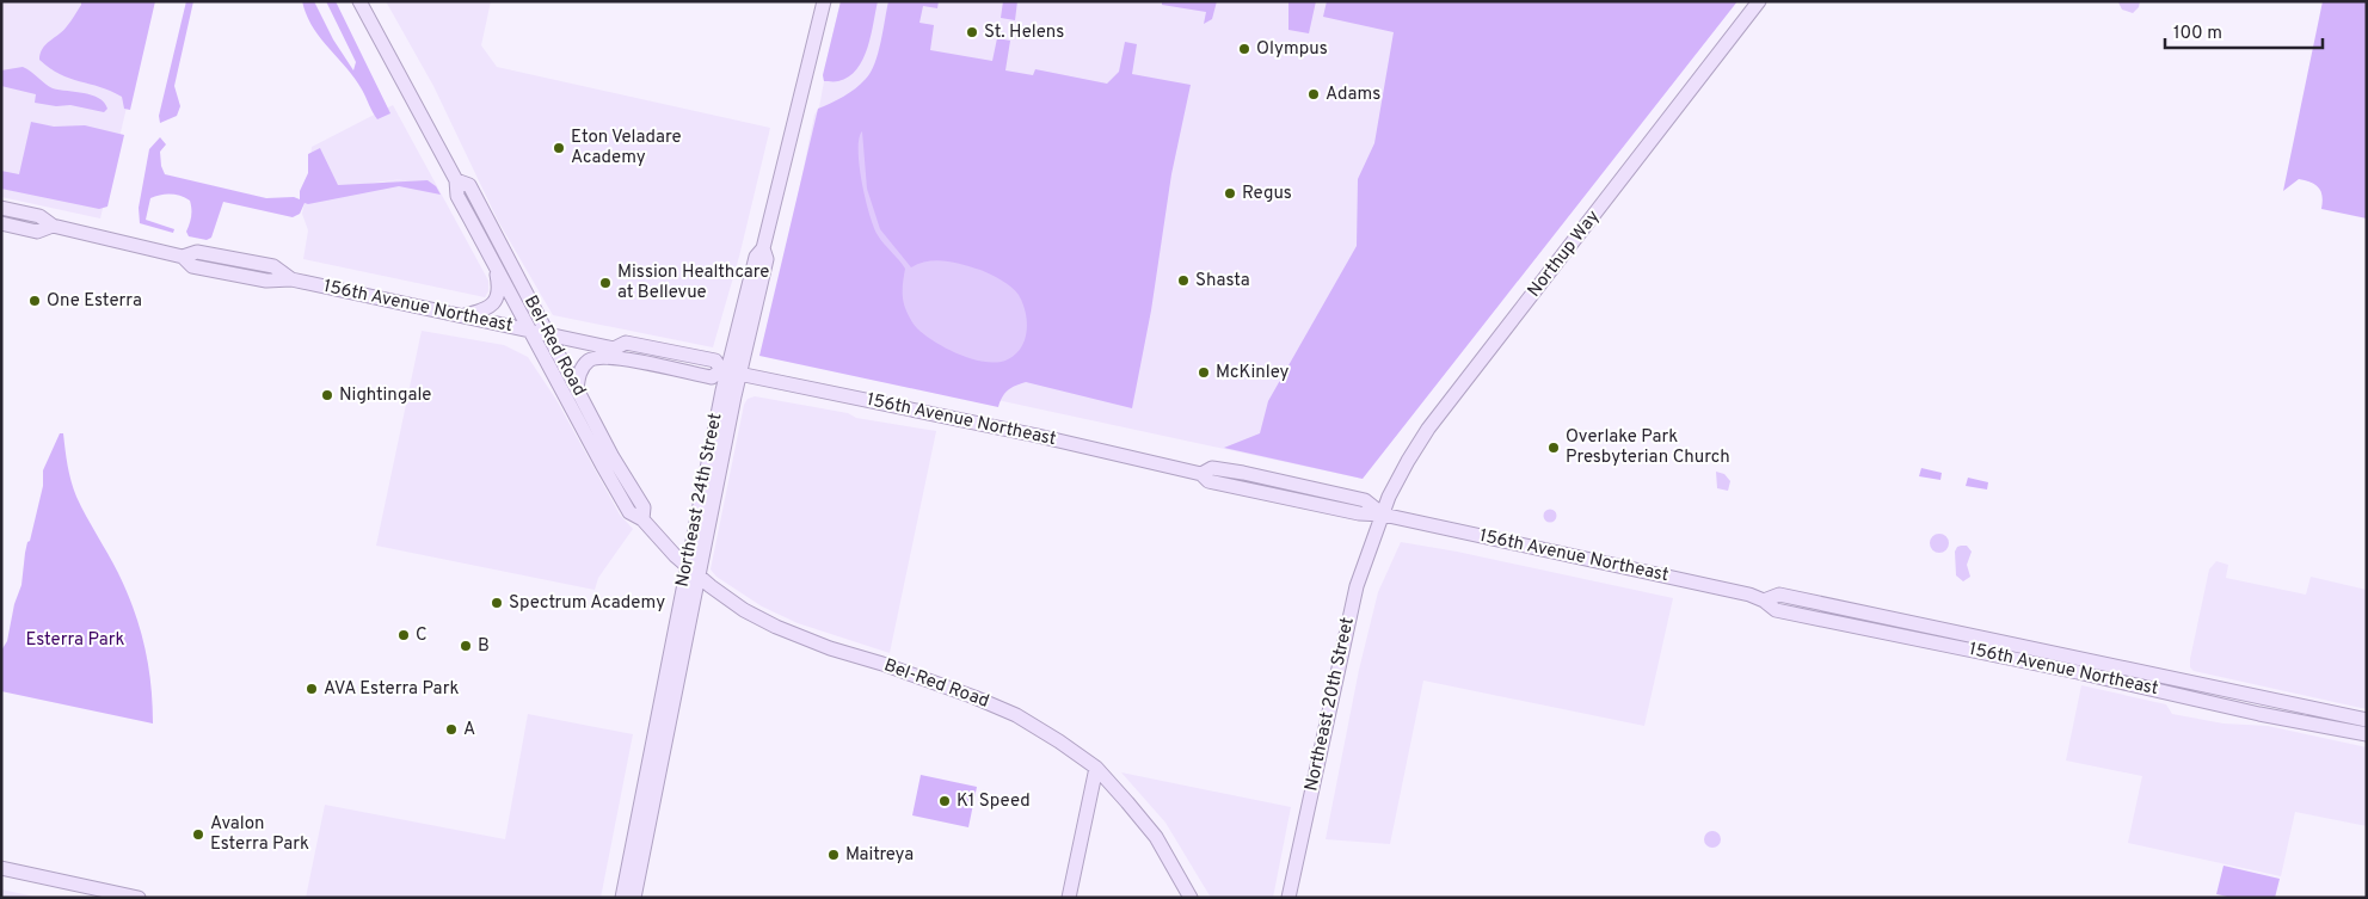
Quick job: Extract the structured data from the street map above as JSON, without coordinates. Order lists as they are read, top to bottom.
{
  "streets": {
    "main road": [
      "Northup Way",
      "156th Avenue Northeast",
      "Bel-Red Road",
      "Northeast 24th Street",
      "Northeast 20th Street"
    ]
  },
  "crossings": [
    ["Northup Way", "156th Avenue Northeast"],
    ["Northup Way", "Northeast 20th Street"],
    ["156th Avenue Northeast", "Bel-Red Road"],
    ["156th Avenue Northeast", "Northeast 24th Street"],
    ["156th Avenue Northeast", "Northeast 20th Street"],
    ["Bel-Red Road", "Northeast 24th Street"]
  ],
  "parks": ["Esterra Park"],
  "places": [
    "St. Helens",
    "Olympus",
    "Adams",
    "Eton Veladare Academy",
    "Regus",
    "Shasta",
    "Mission Healthcare at Bellevue",
    "One Esterra",
    "McKinley",
    "Nightingale",
    "Overlake Park Presbyterian Church",
    "Spectrum Academy",
    "C",
    "B",
    "AVA Esterra Park",
    "A",
    "K1 Speed",
    "Avalon Esterra Park",
    "Maitreya"
  ],
  "scale_bar": "100 m"
}
